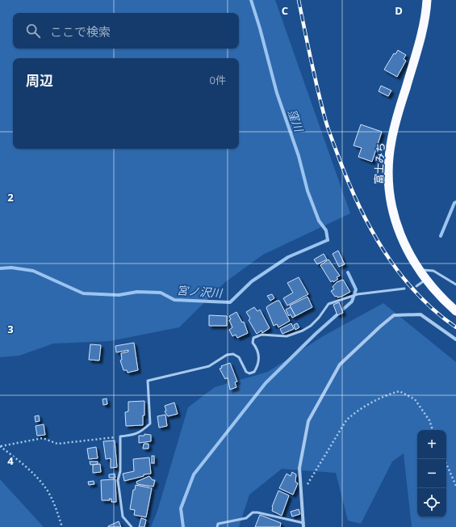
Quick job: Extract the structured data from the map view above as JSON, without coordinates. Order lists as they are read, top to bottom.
{
  "streets": {
    "highway": ["富士みち"]
  },
  "water": ["窪川", "宮ノ沢川"],
  "page": {
    "search": "ここで検索",
    "heading": ["周辺", "0件"],
    "map_buttons": ["+", "−"]
  },
  "grid": {
    "columns": ["C", "D"],
    "rows": ["2", "3", "4"]
  }
}
